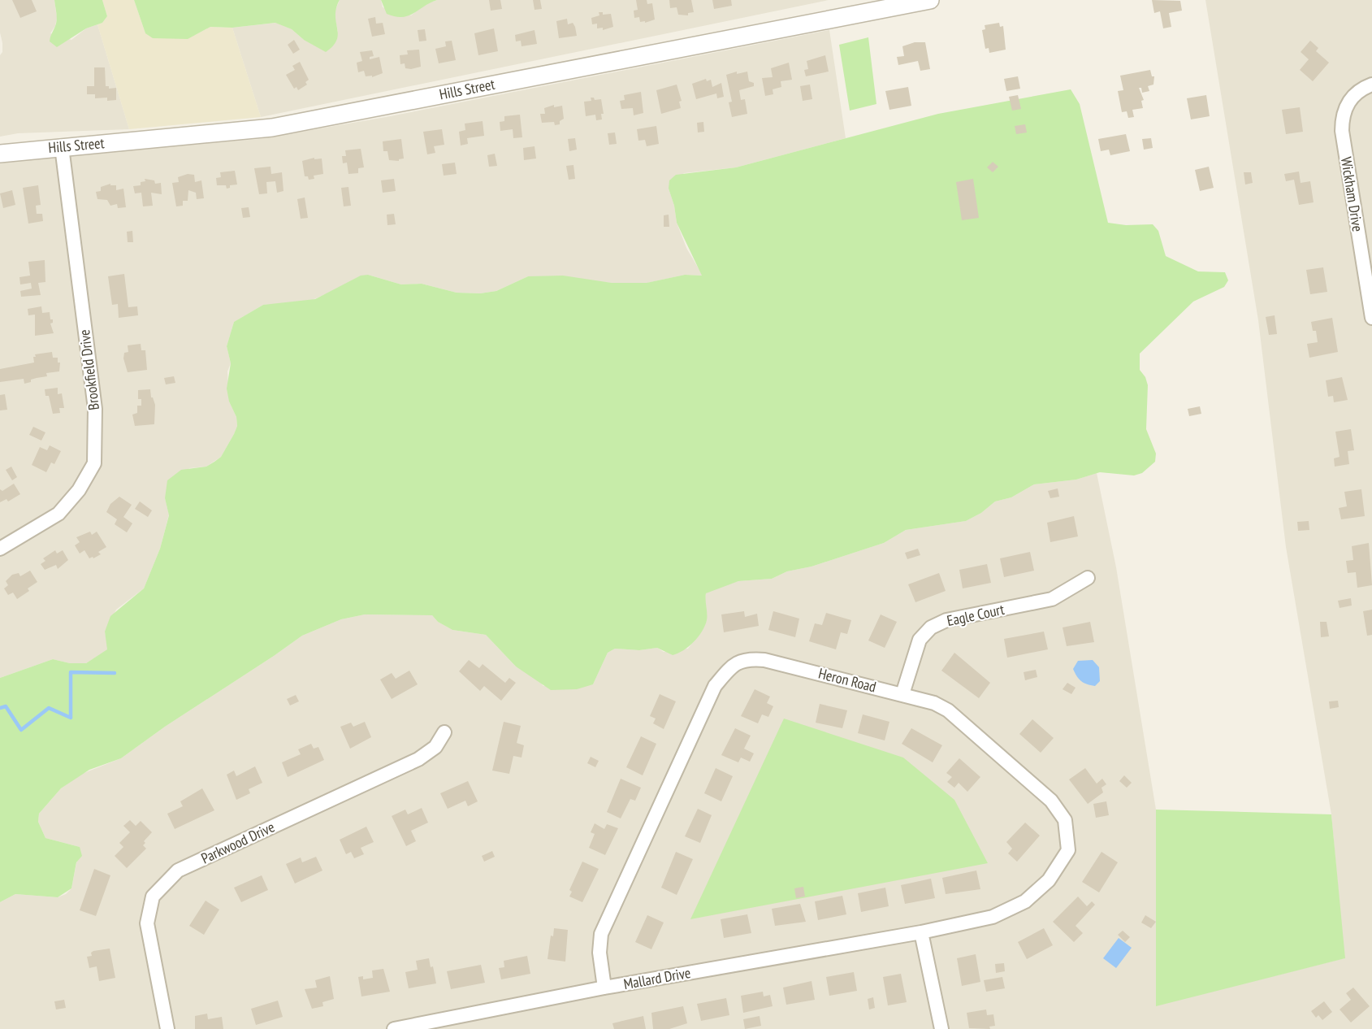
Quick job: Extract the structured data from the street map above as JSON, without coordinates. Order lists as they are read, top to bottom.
{
  "streets": {
    "street": [
      "Hills Street",
      "Wickham Drive",
      "Brookfield Drive",
      "Eagle Court",
      "Heron Road",
      "Parkwood Drive",
      "Mallard Drive"
    ]
  },
  "crossings": [
    ["Hills Street", "Brookfield Drive"],
    ["Eagle Court", "Heron Road"],
    ["Heron Road", "Mallard Drive"]
  ]
}
